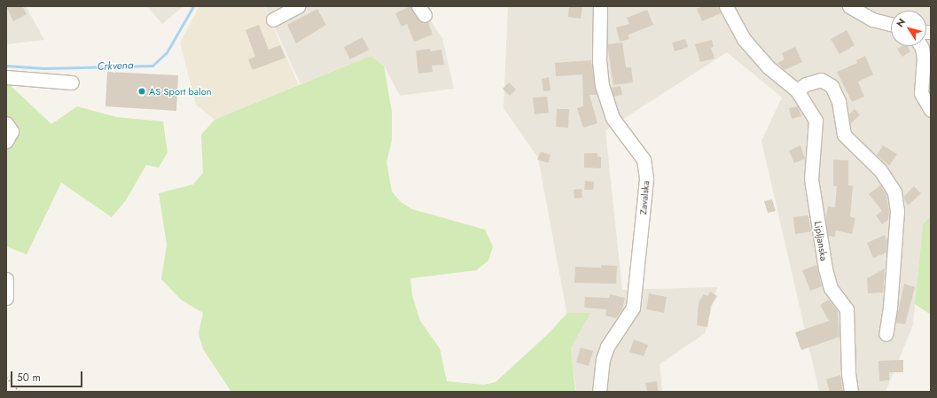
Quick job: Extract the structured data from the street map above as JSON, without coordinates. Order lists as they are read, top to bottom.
{
  "streets": {
    "street": ["Zavalska", "Lipljanska"]
  },
  "water": ["Crkvena"],
  "places": ["AS Sport balon"],
  "scale_bar": "50 m",
  "north": "top left"
}
